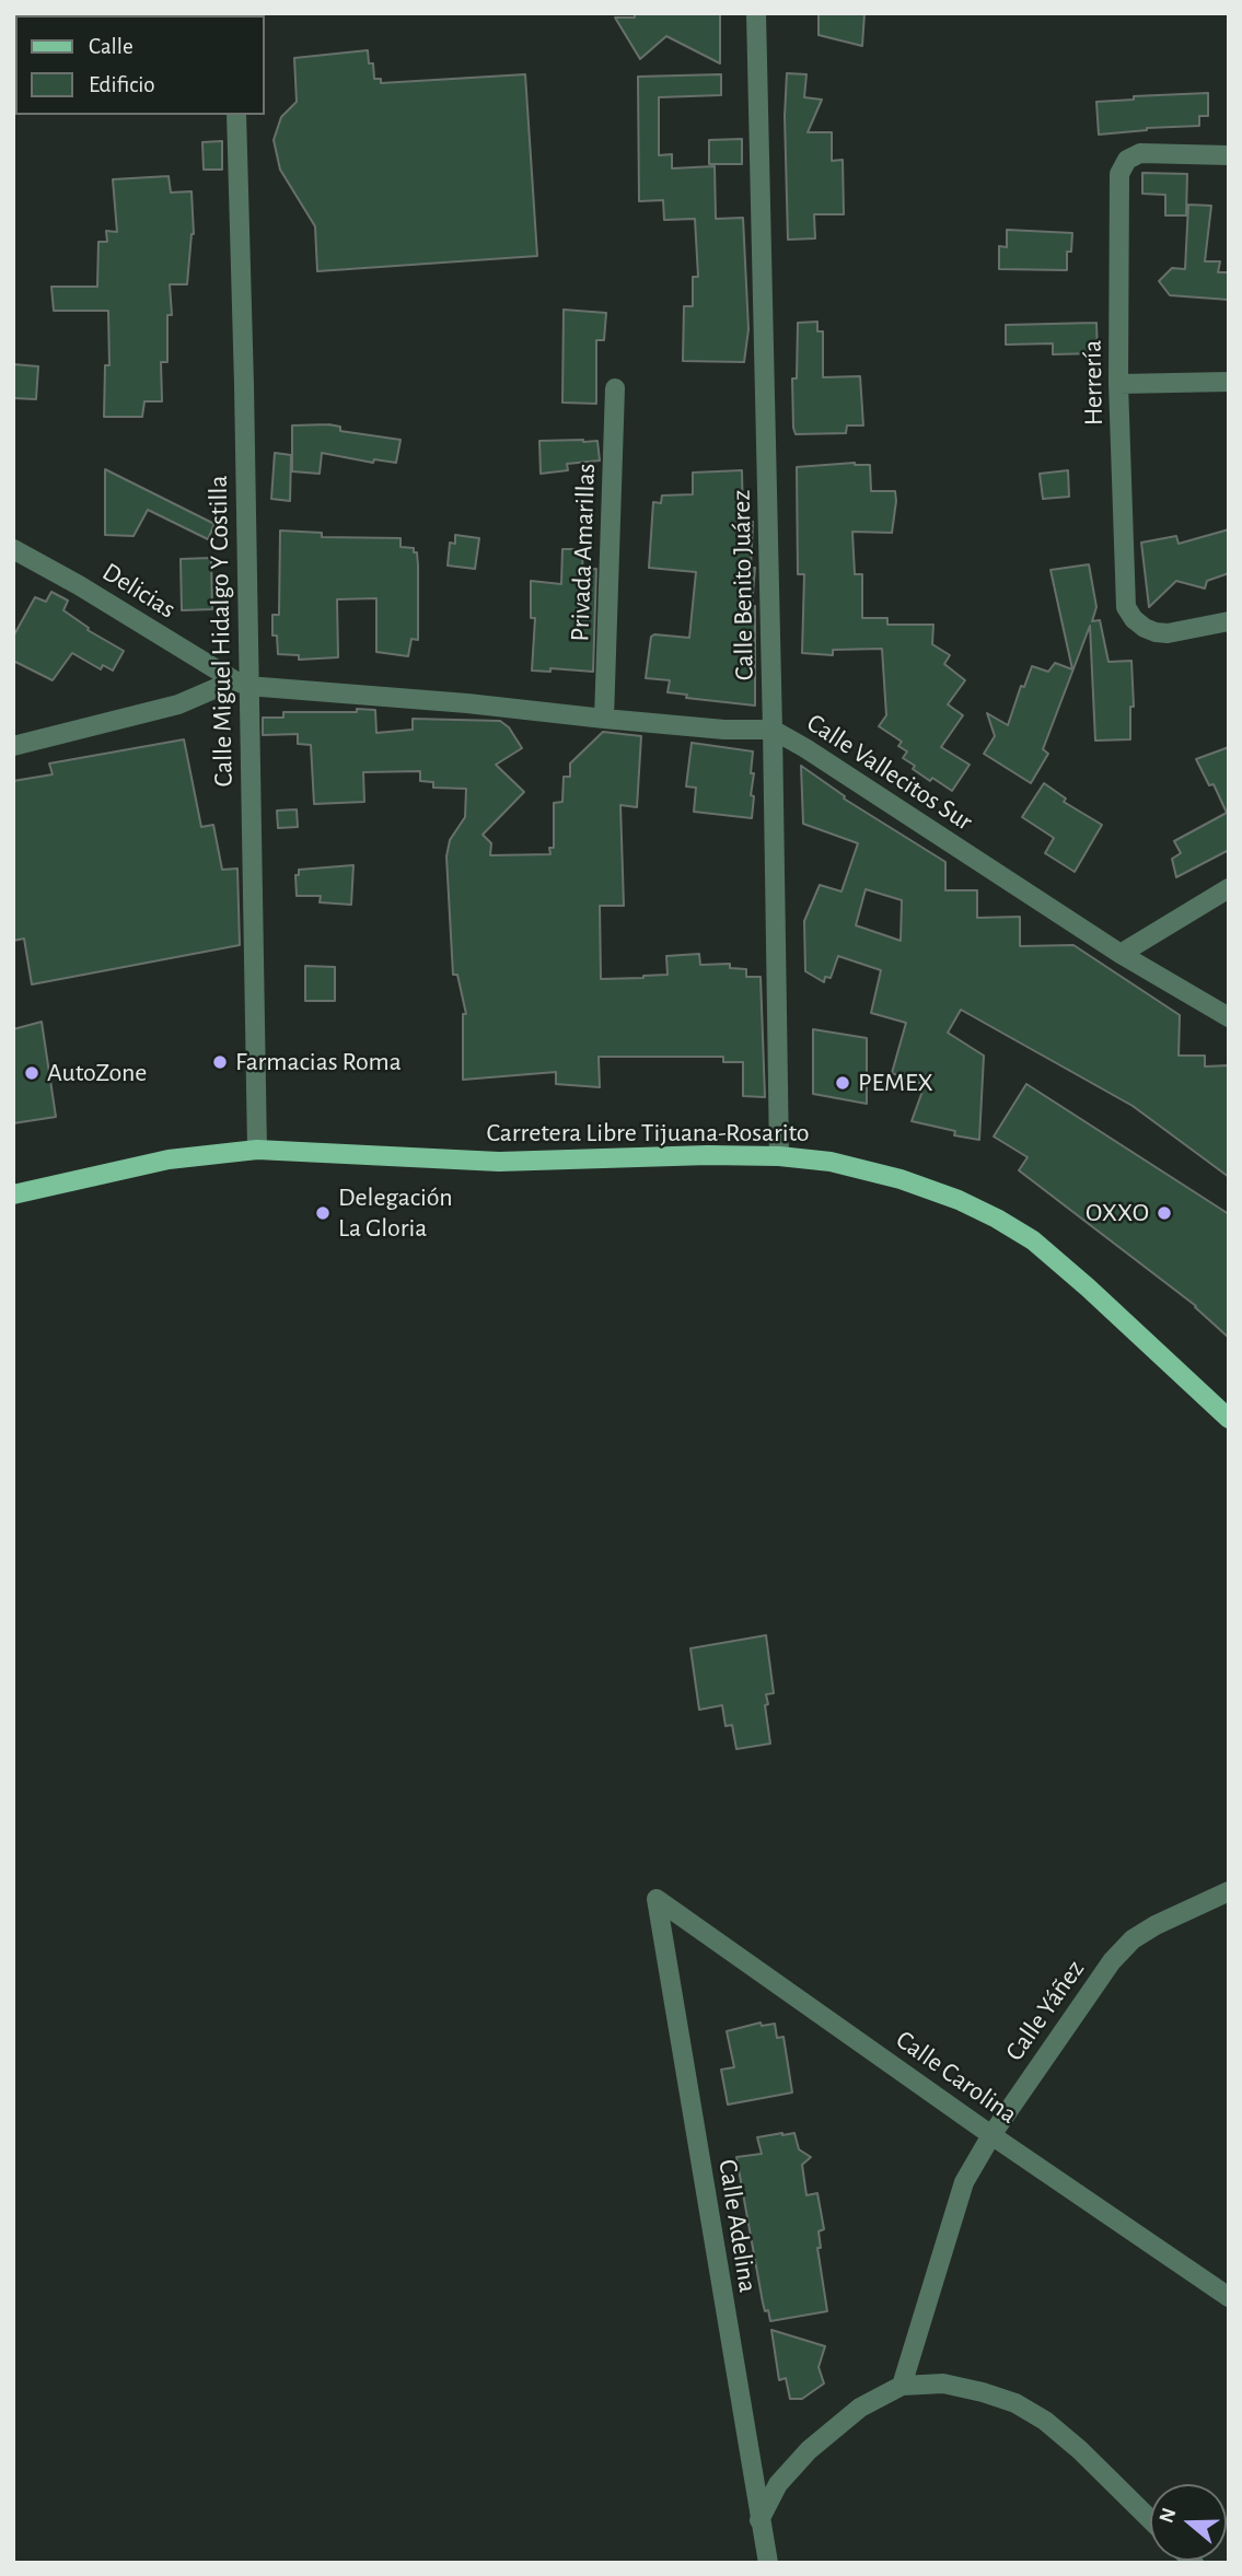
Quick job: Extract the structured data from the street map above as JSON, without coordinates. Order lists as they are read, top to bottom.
{
  "streets": {
    "main road": ["Carretera Libre Tijuana-Rosarito"],
    "street": [
      "Herrería",
      "Privada Amarillas",
      "Calle Benito Juárez",
      "Delicias",
      "Calle Miguel Hidalgo Y Costilla",
      "Calle Vallecitos Sur",
      "Calle Yáñez",
      "Calle Carolina",
      "Calle Adelina"
    ]
  },
  "crossings": [
    ["Privada Amarillas", "Calle Vallecitos Sur"],
    ["Calle Benito Juárez", "Calle Vallecitos Sur"],
    ["Calle Benito Juárez", "Carretera Libre Tijuana-Rosarito"],
    ["Delicias", "Calle Miguel Hidalgo Y Costilla"],
    ["Delicias", "Calle Vallecitos Sur"],
    ["Calle Miguel Hidalgo Y Costilla", "Calle Vallecitos Sur"],
    ["Calle Miguel Hidalgo Y Costilla", "Carretera Libre Tijuana-Rosarito"],
    ["Calle Yáñez", "Calle Carolina"],
    ["Calle Carolina", "Calle Adelina"]
  ],
  "places": [
    "Farmacias Roma",
    "AutoZone",
    "PEMEX",
    "Delegación La Gloria",
    "OXXO"
  ],
  "legend": ["Calle", "Edificio"],
  "north": "left"
}
